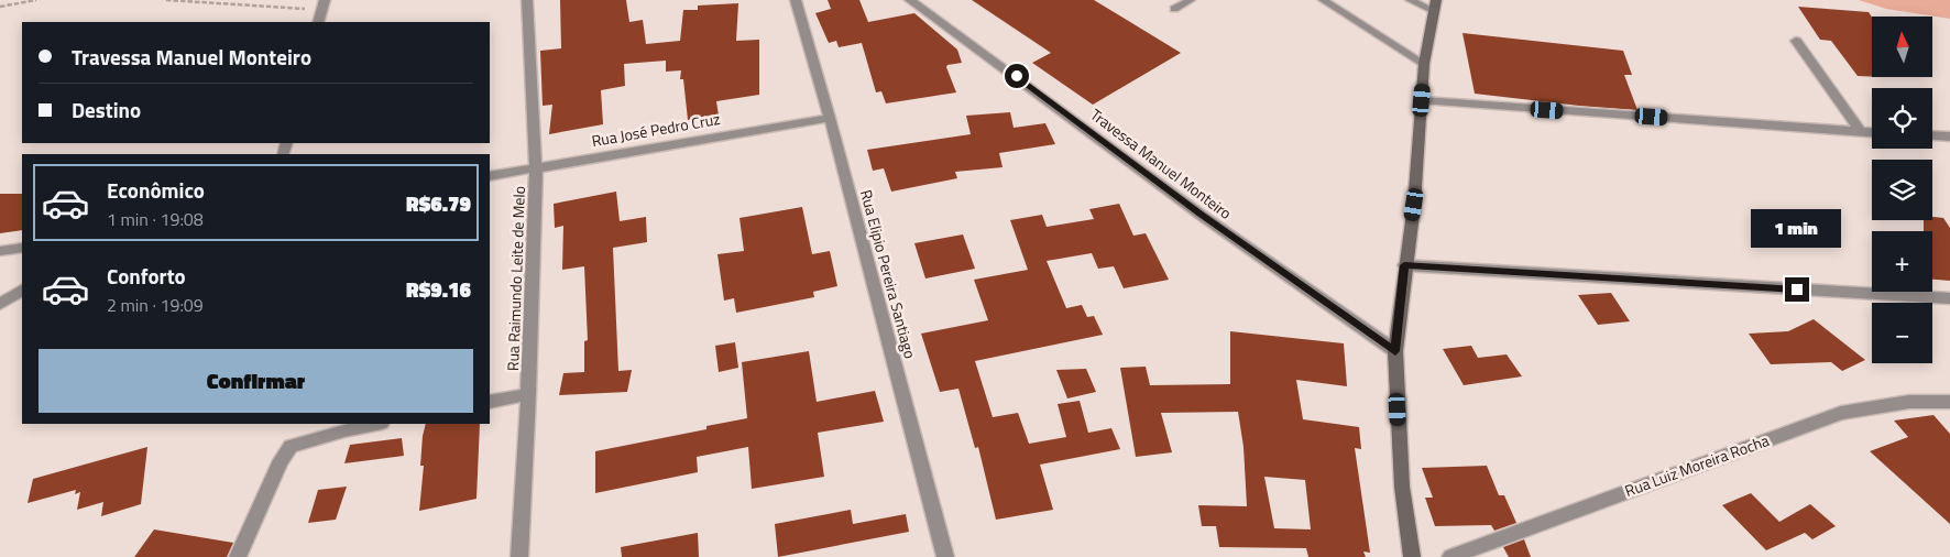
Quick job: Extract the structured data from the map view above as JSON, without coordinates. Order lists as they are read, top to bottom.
{
  "streets": {
    "street": [
      "Rua José Pedro Cruz",
      "Travessa Manuel Monteiro",
      "Rua Elipio Pereira Santiago",
      "Rua Raimundo Leite de Melo",
      "Rua Luiz Moreira Rocha"
    ]
  },
  "crossings": [
    ["Rua José Pedro Cruz", "Rua Elipio Pereira Santiago"],
    ["Rua José Pedro Cruz", "Rua Raimundo Leite de Melo"]
  ],
  "north": "top",
  "page": {
    "map_buttons": ["+", "−"],
    "banner": ["Travessa Manuel Monteiro", "Destino"],
    "list": [
      {
        "name": "Econômico",
        "note": "1 min · 19:08",
        "value": "R$6.79"
      },
      {
        "name": "Conforto",
        "note": "2 min · 19:09",
        "value": "R$9.16"
      }
    ],
    "bubble": "1 min",
    "buttons": "Confirmar"
  }
}
